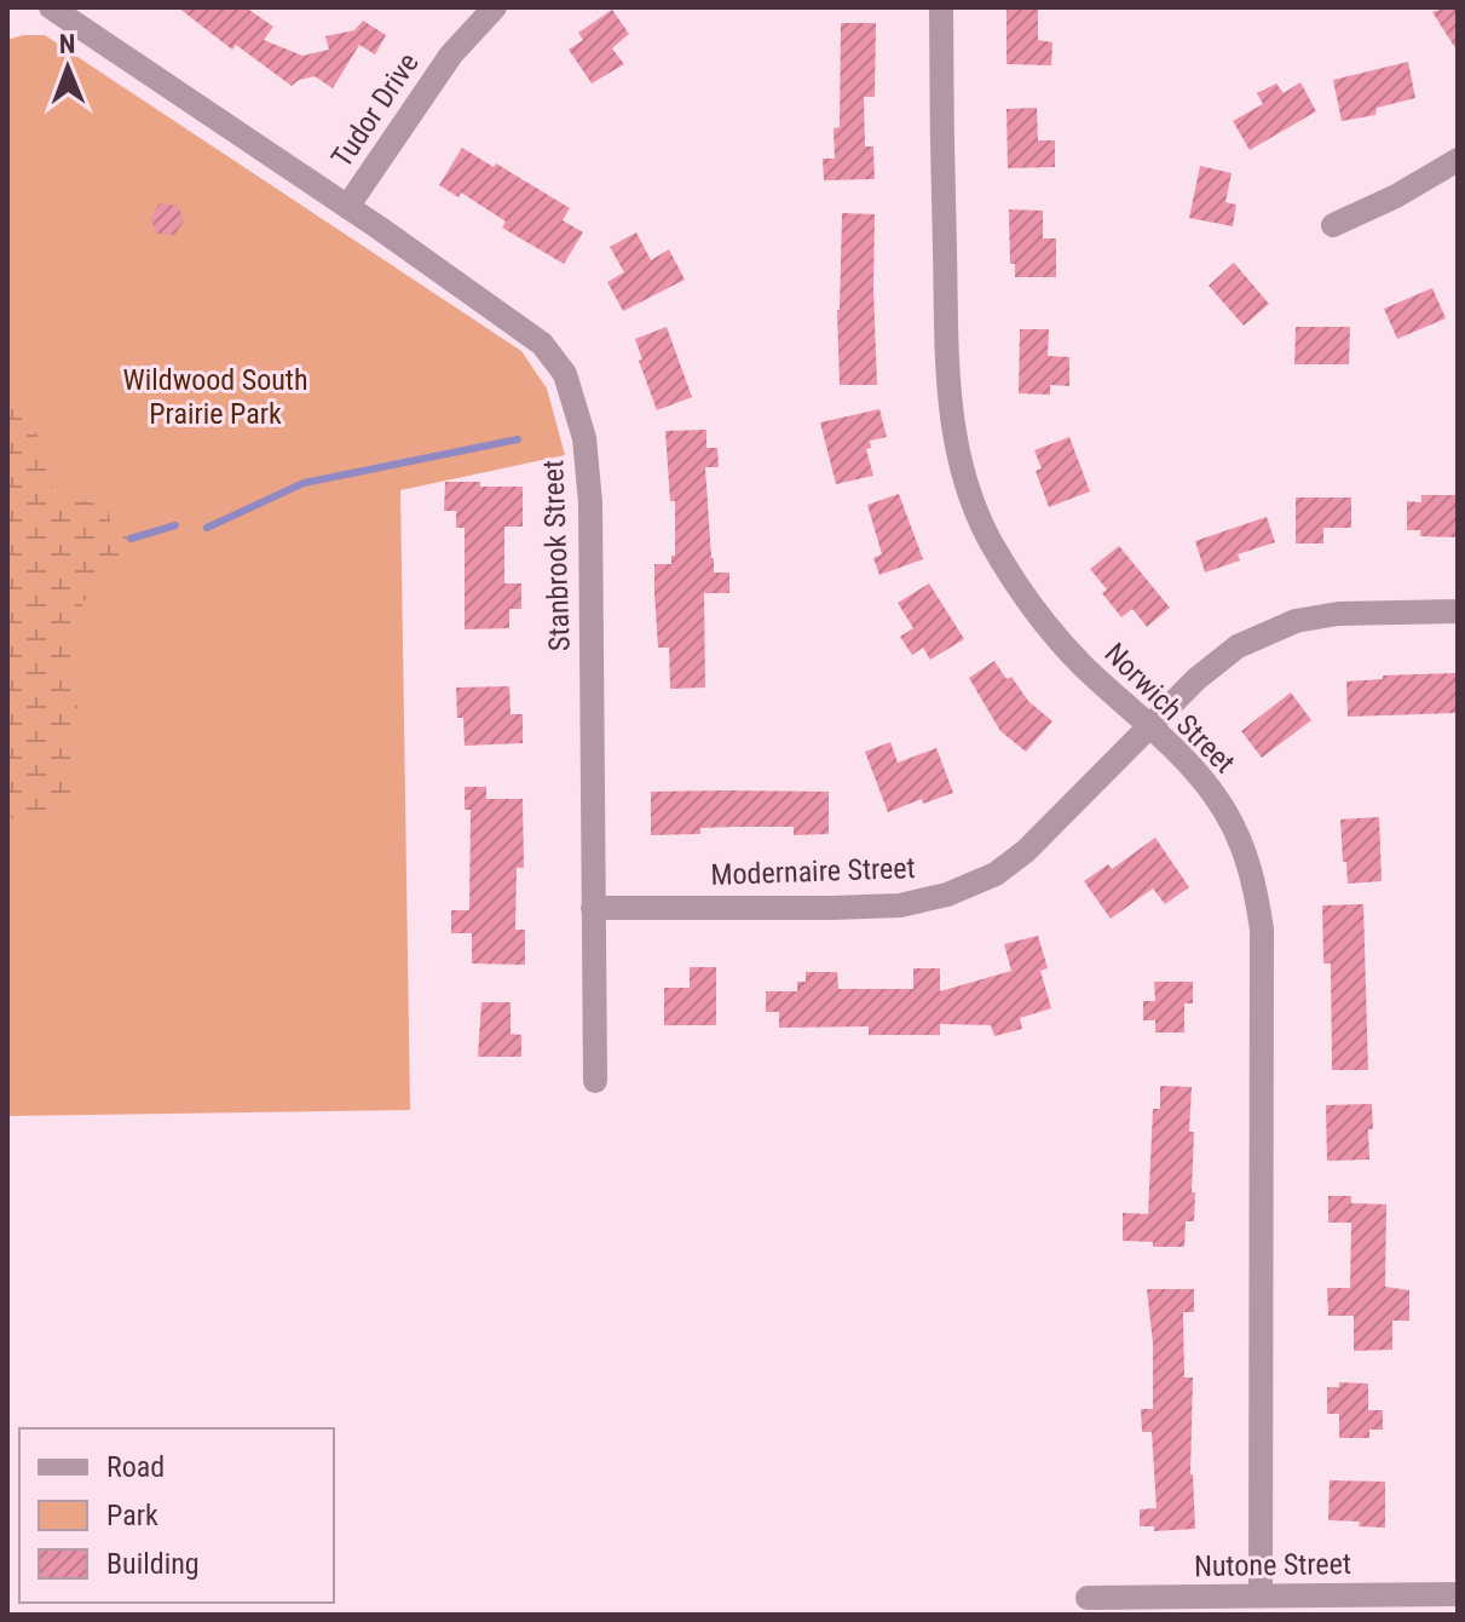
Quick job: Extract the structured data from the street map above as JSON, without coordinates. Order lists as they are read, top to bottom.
{
  "streets": {
    "street": [
      "Tudor Drive",
      "Stanbrook Street",
      "Norwich Street",
      "Modernaire Street",
      "Nutone Street"
    ]
  },
  "crossings": [
    ["Tudor Drive", "Stanbrook Street"],
    ["Stanbrook Street", "Modernaire Street"],
    ["Norwich Street", "Modernaire Street"],
    ["Norwich Street", "Nutone Street"]
  ],
  "parks": ["Wildwood South Prairie Park"],
  "legend": ["Road", "Park", "Building"],
  "north": "top"
}
